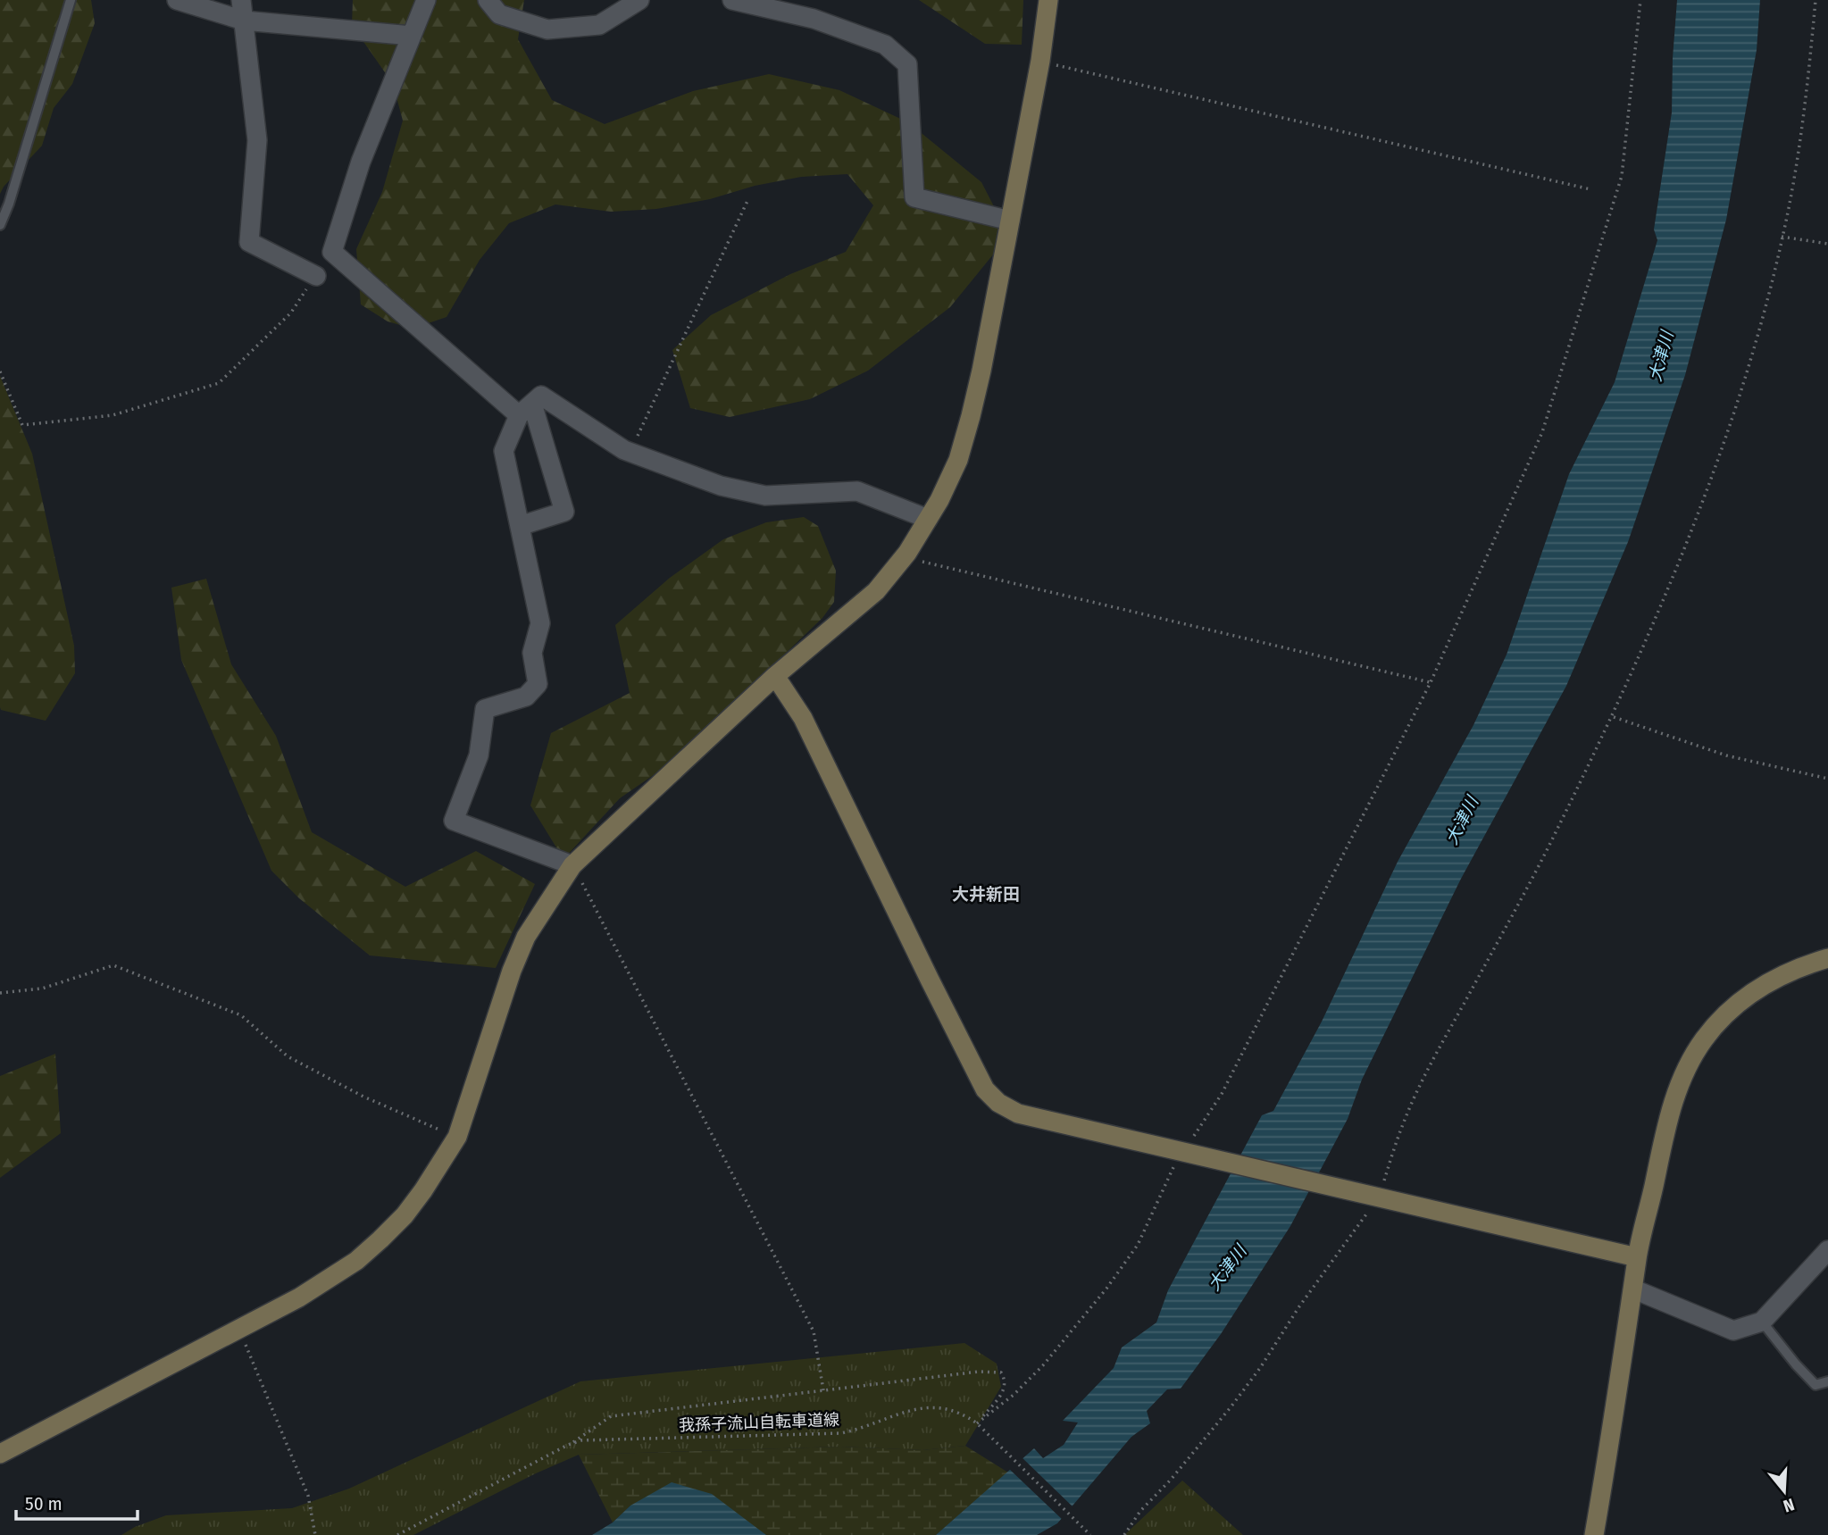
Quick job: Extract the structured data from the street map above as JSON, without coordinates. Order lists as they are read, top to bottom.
{
  "streets": {
    "path": ["我孫子流山自転車道線"]
  },
  "districts": ["大井新田"],
  "water": ["大津川"],
  "scale_bar": "50 m",
  "north": "bottom"
}
